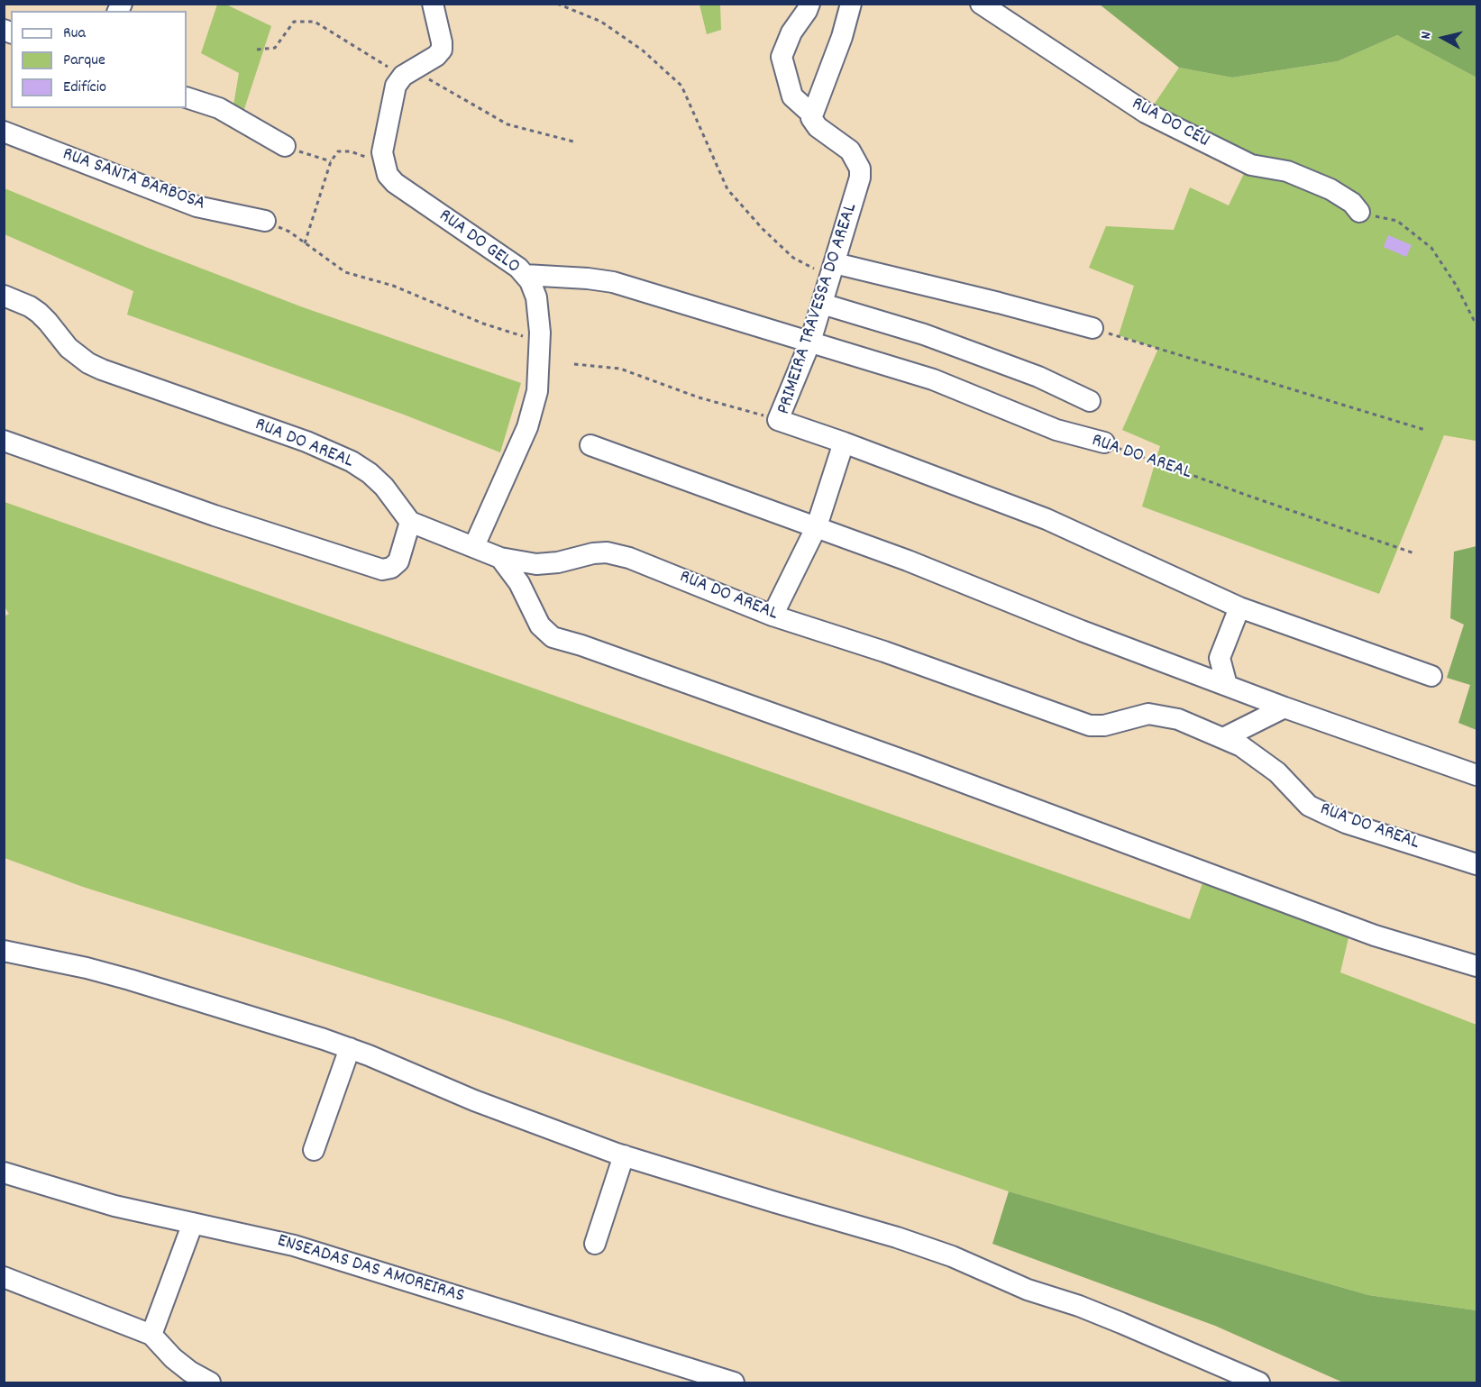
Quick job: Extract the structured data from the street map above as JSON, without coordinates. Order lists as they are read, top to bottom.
{
  "streets": {
    "street": [
      "RUA DO CÉU",
      "RUA SANTA BARBOSA",
      "RUA DO GELO",
      "PRIMEIRA TRAVESSA DO AREAL",
      "RUA DO AREAL",
      "ENSEADAS DAS AMOREIRAS"
    ]
  },
  "crossings": [
    ["RUA DO GELO", "RUA DO AREAL"],
    ["PRIMEIRA TRAVESSA DO AREAL", "RUA DO AREAL"]
  ],
  "legend": ["Rua", "Parque", "Edifício"],
  "north": "left"
}
